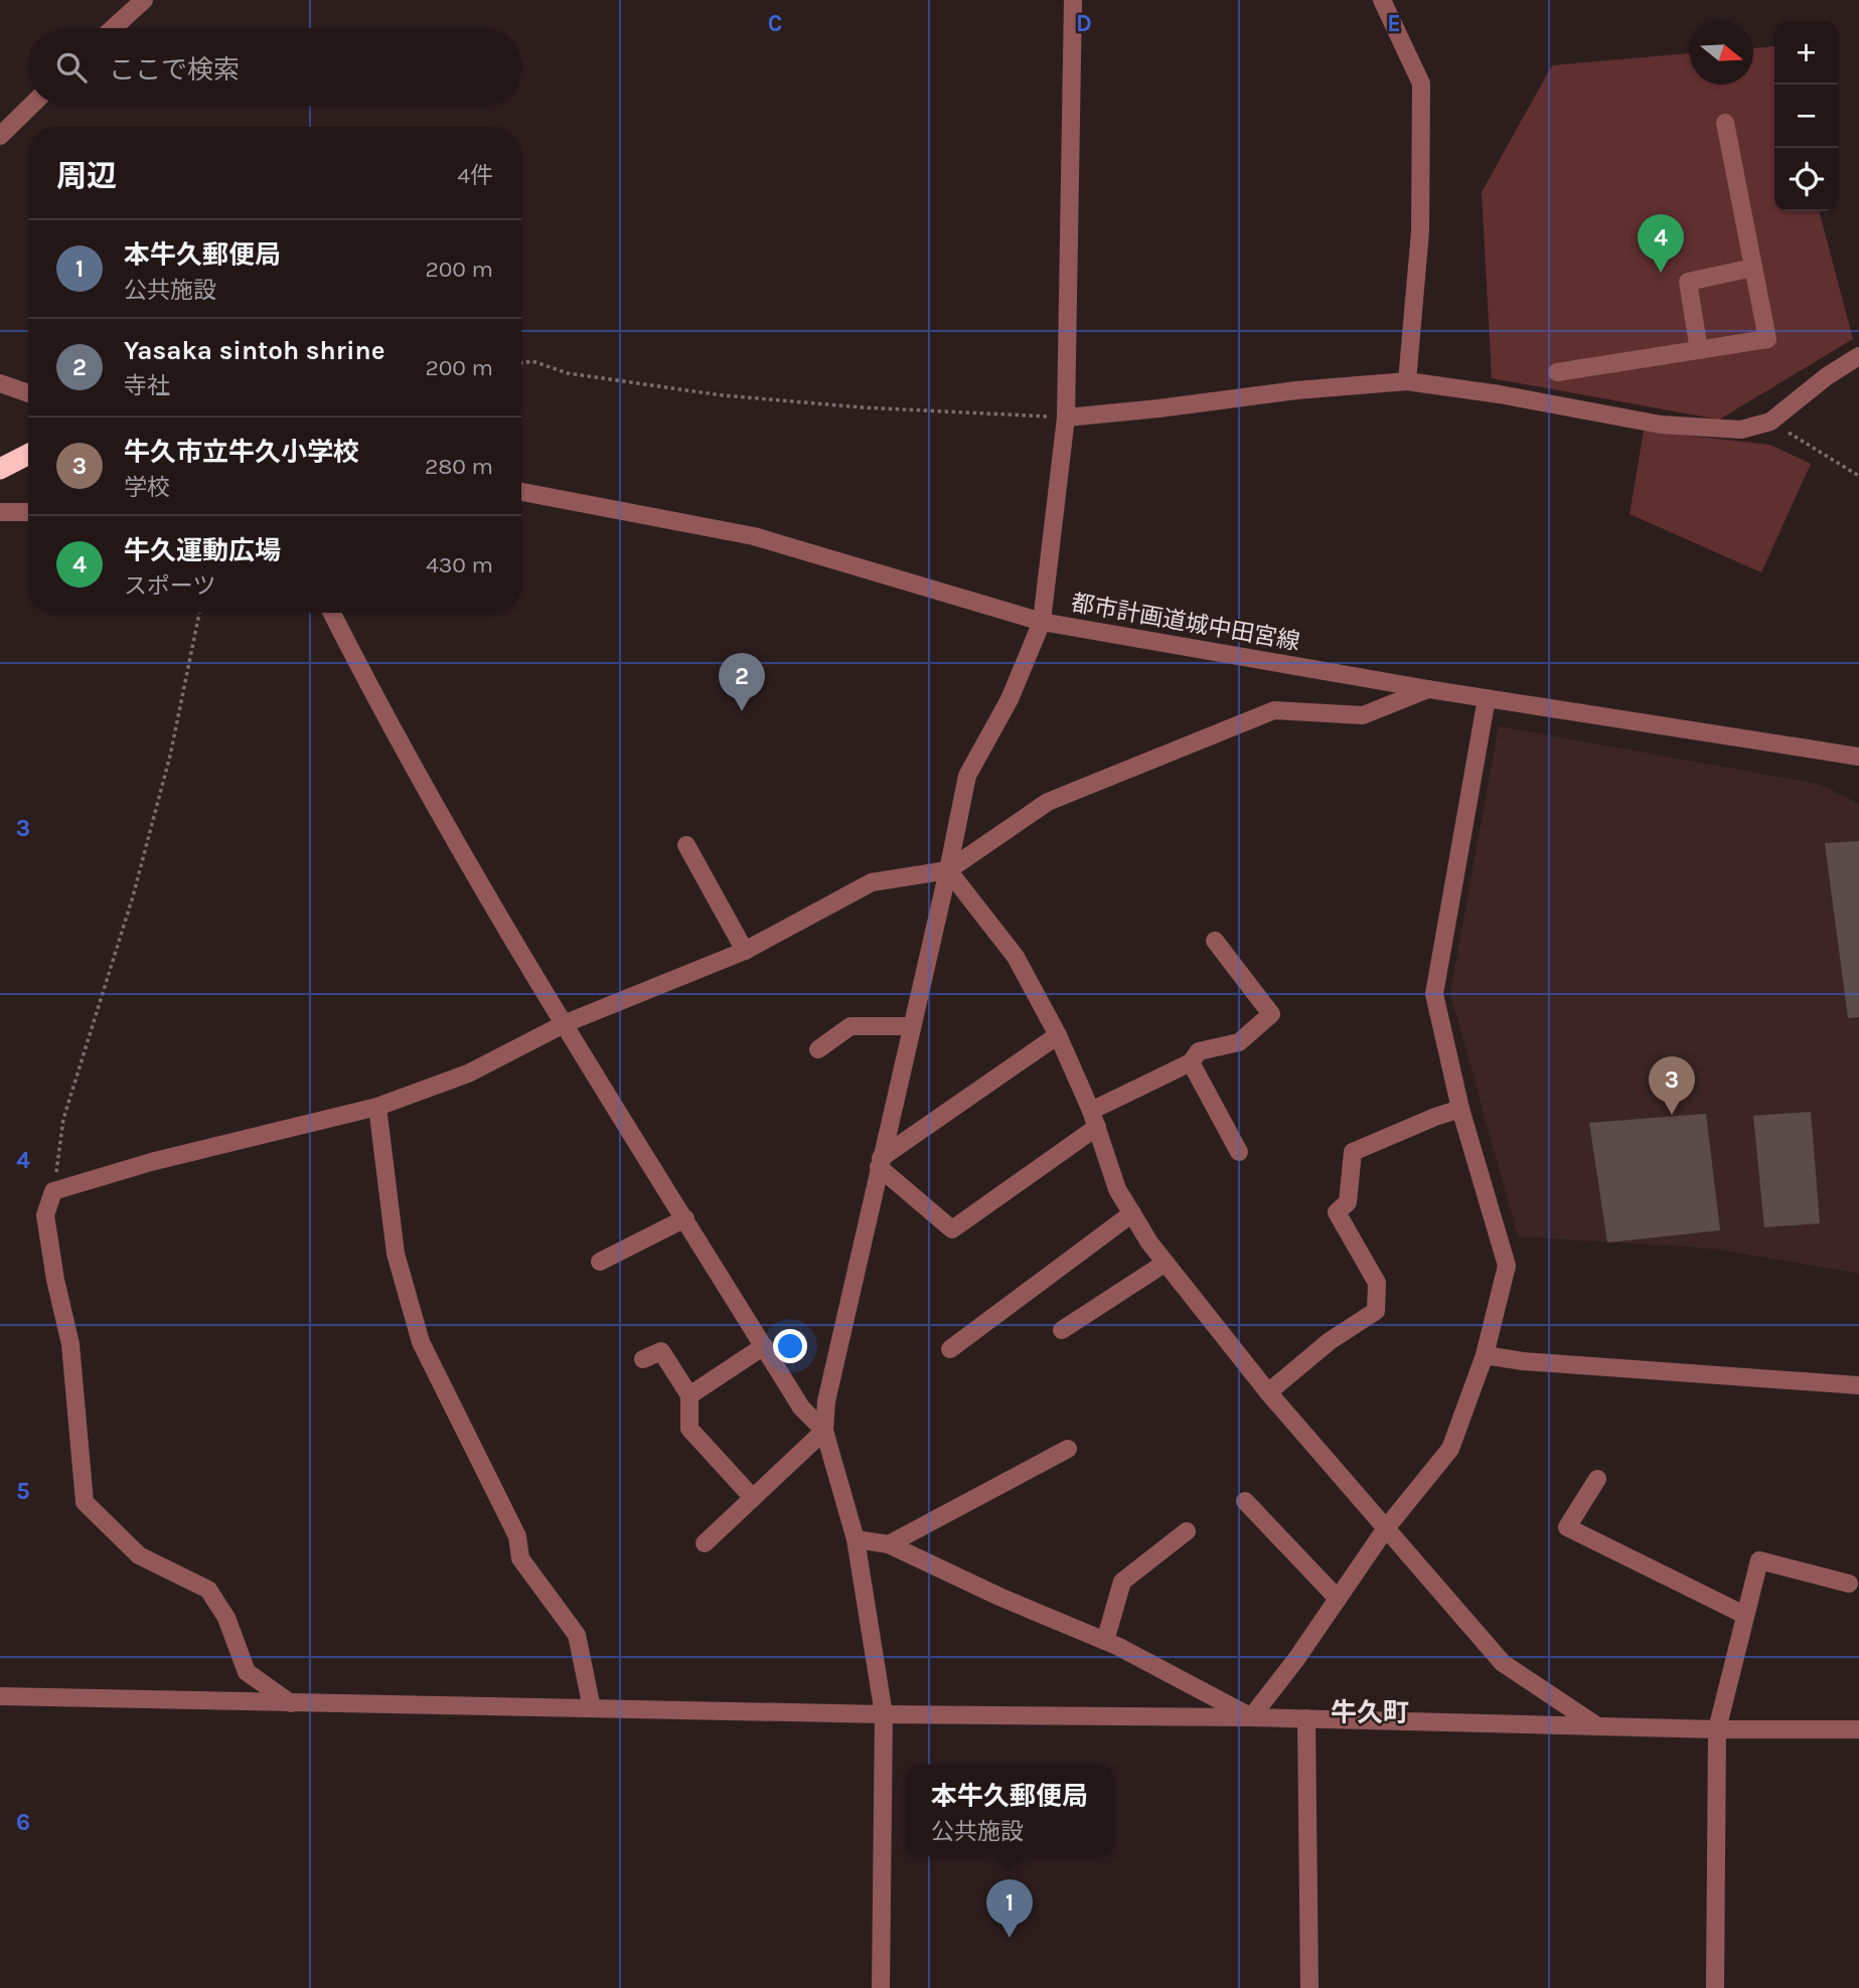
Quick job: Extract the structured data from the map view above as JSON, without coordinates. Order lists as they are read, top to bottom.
{
  "streets": {
    "street": ["都市計画道城中田宮線"]
  },
  "districts": ["牛久町"],
  "north": "right",
  "page": {
    "map_buttons": ["+", "−"],
    "search": "ここで検索",
    "heading": ["周辺", "4件"],
    "pins": [
      "4",
      "2",
      "3",
      "1"
    ],
    "list": [
      {
        "mark": "1",
        "name": "本牛久郵便局",
        "note": "公共施設",
        "value": "200 m"
      },
      {
        "mark": "2",
        "name": "Yasaka sintoh shrine",
        "note": "寺社",
        "value": "200 m"
      },
      {
        "mark": "3",
        "name": "牛久市立牛久小学校",
        "note": "学校",
        "value": "280 m"
      },
      {
        "mark": "4",
        "name": "牛久運動広場",
        "note": "スポーツ",
        "value": "430 m"
      }
    ],
    "popup": ["本牛久郵便局", "公共施設"]
  },
  "grid": {
    "columns": ["C", "D", "E"],
    "rows": [
      "3",
      "4",
      "5",
      "6"
    ]
  }
}
